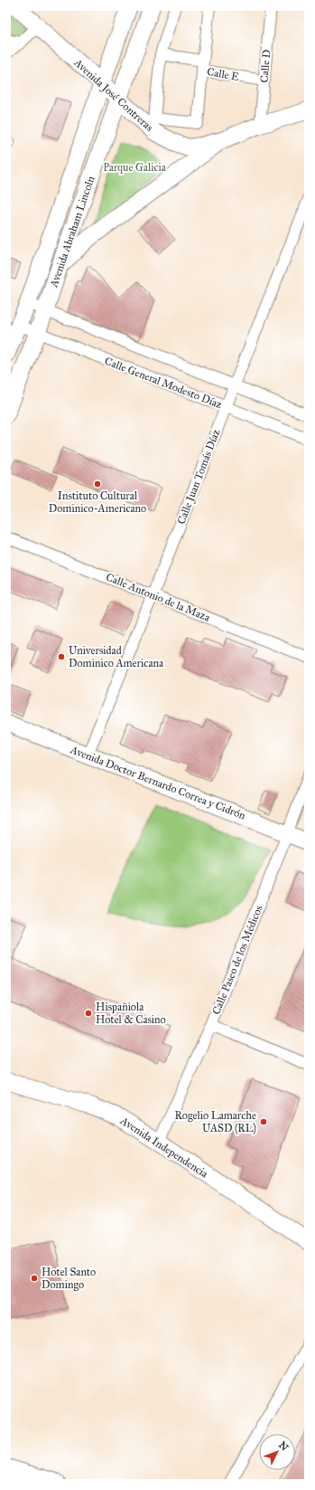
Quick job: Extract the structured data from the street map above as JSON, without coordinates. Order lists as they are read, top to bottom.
{
  "streets": {
    "main road": [
      "Avenida José Contreras",
      "Avenida Abraham Lincoln",
      "Avenida Doctor Bernardo Correa y Cidrón",
      "Avenida Independencia"
    ],
    "street": [
      "Calle D",
      "Calle E",
      "Calle General Modesto Díaz",
      "Calle Juan Tomás Díaz",
      "Calle Antonio de la Maza",
      "Calle Paseo de los Médicos"
    ]
  },
  "crossings": [
    ["Calle D", "Calle E"],
    ["Calle D", "Avenida José Contreras"],
    ["Avenida José Contreras", "Avenida Abraham Lincoln"],
    ["Avenida Abraham Lincoln", "Calle General Modesto Díaz"],
    ["Calle General Modesto Díaz", "Calle Juan Tomás Díaz"],
    ["Calle Juan Tomás Díaz", "Calle Antonio de la Maza"],
    ["Calle Juan Tomás Díaz", "Avenida Doctor Bernardo Correa y Cidrón"],
    ["Avenida Doctor Bernardo Correa y Cidrón", "Calle Paseo de los Médicos"],
    ["Calle Paseo de los Médicos", "Avenida Independencia"]
  ],
  "parks": ["Parque Galicia"],
  "places": [
    "Instituto Cultural Dominico-Americano",
    "Universidad Dominico Americana",
    "Hispañiola Hotel & Casino",
    "Rogelio Lamarche UASD (RL)",
    "Hotel Santo Domingo"
  ],
  "north": "top right"
}
